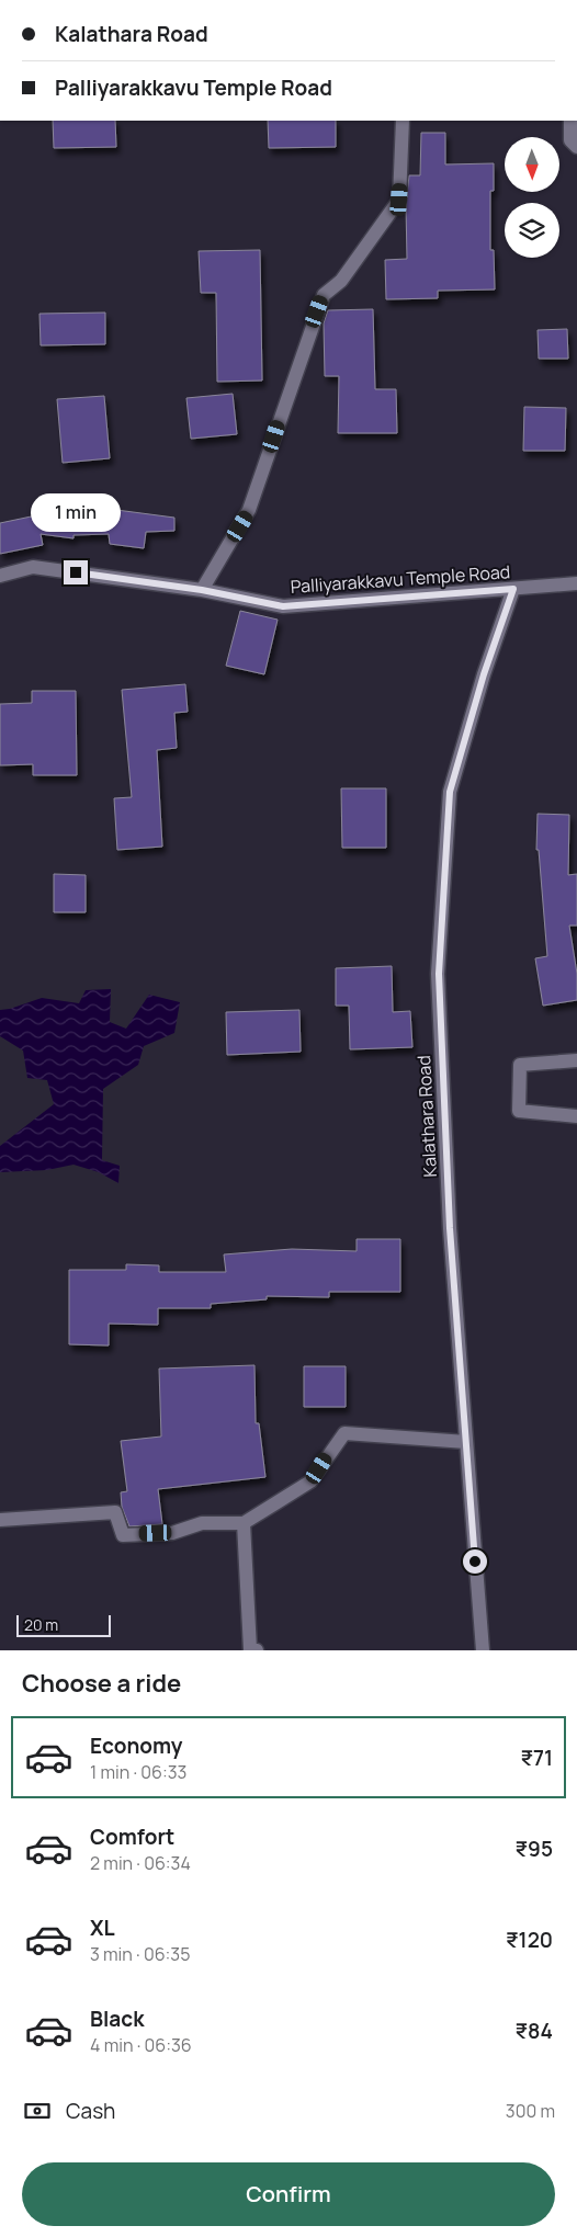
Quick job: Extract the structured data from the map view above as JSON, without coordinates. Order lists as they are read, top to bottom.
{
  "streets": {
    "street": ["Palliyarakkavu Temple Road", "Kalathara Road"]
  },
  "crossings": [
    ["Palliyarakkavu Temple Road", "Kalathara Road"]
  ],
  "scale_bar": "20 m",
  "north": "bottom",
  "page": {
    "banner": ["Kalathara Road", "Palliyarakkavu Temple Road"],
    "bubble": "1 min",
    "scale": "20 m",
    "heading": "Choose a ride",
    "list": [
      {
        "name": "Economy",
        "note": "1 min · 06:33",
        "value": "₹71"
      },
      {
        "name": "Comfort",
        "note": "2 min · 06:34",
        "value": "₹95"
      },
      {
        "name": "XL",
        "note": "3 min · 06:35",
        "value": "₹120"
      },
      {
        "name": "Black",
        "note": "4 min · 06:36",
        "value": "₹84"
      }
    ],
    "pay": ["Cash", "300 m"],
    "buttons": "Confirm"
  }
}
